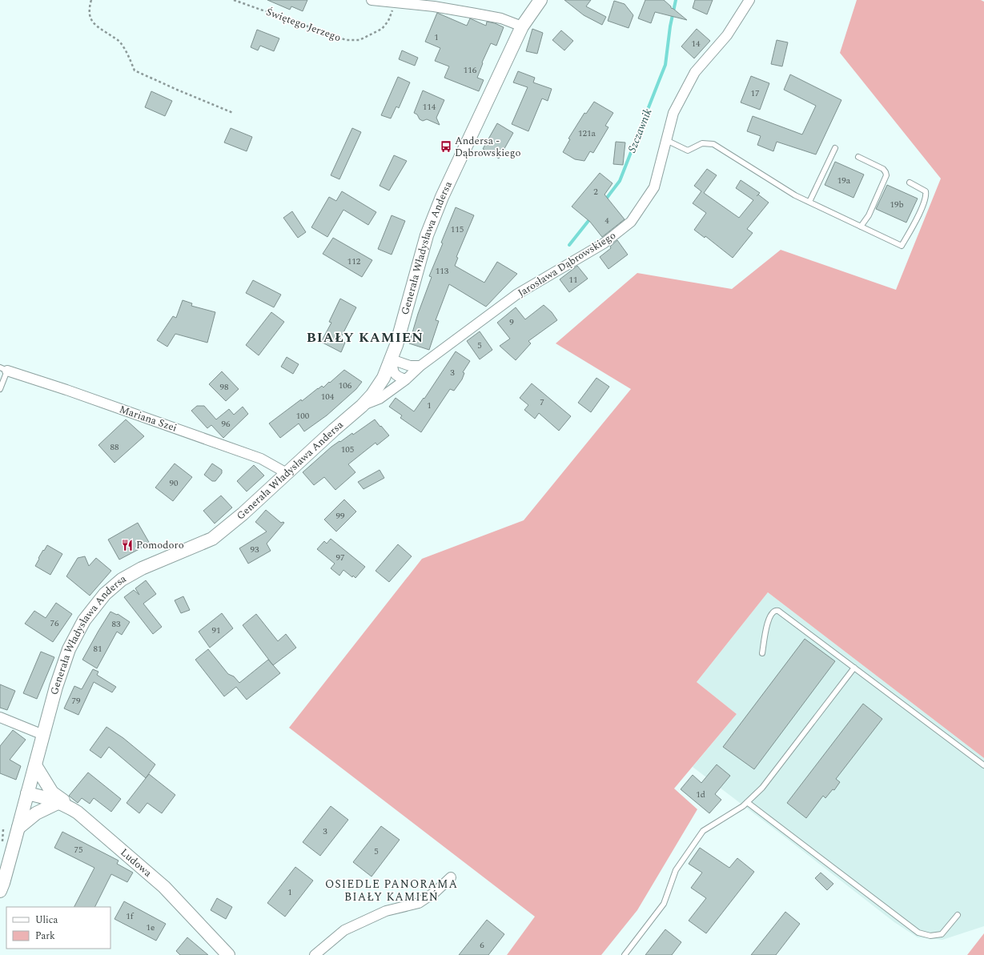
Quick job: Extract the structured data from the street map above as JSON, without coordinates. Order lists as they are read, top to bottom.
{
  "streets": {
    "street": [
      "Generała Władysława Andersa",
      "Jarosława Dąbrowskiego",
      "Mariana Szei",
      "Ludowa"
    ],
    "path": ["Świętego Jerzego"]
  },
  "crossings": [
    ["Generała Władysława Andersa", "Jarosława Dąbrowskiego"],
    ["Generała Władysława Andersa", "Mariana Szei"],
    ["Generała Władysława Andersa", "Ludowa"]
  ],
  "districts": ["BIAŁY KAMIEŃ", "OSIEDLE PANORAMA BIAŁY KAMIEŃ"],
  "water": ["Szczawnik"],
  "places": {
    "bus stop": ["Andersa - Dąbrowskiego"],
    "restaurant": ["Pomodoro"]
  },
  "house_numbers": [
    "1",
    "14",
    "116",
    "17",
    "114",
    "121a",
    "19a",
    "2",
    "19b",
    "4",
    "115",
    "112",
    "113",
    "11",
    "9",
    "5",
    "3",
    "106",
    "98",
    "104",
    "7",
    "1",
    "100",
    "96",
    "88",
    "105",
    "90",
    "99",
    "93",
    "97",
    "76",
    "83",
    "91",
    "81",
    "79",
    "1d",
    "3",
    "75",
    "5",
    "1",
    "1f",
    "1e",
    "6"
  ],
  "legend": ["Ulica", "Park"]
}
